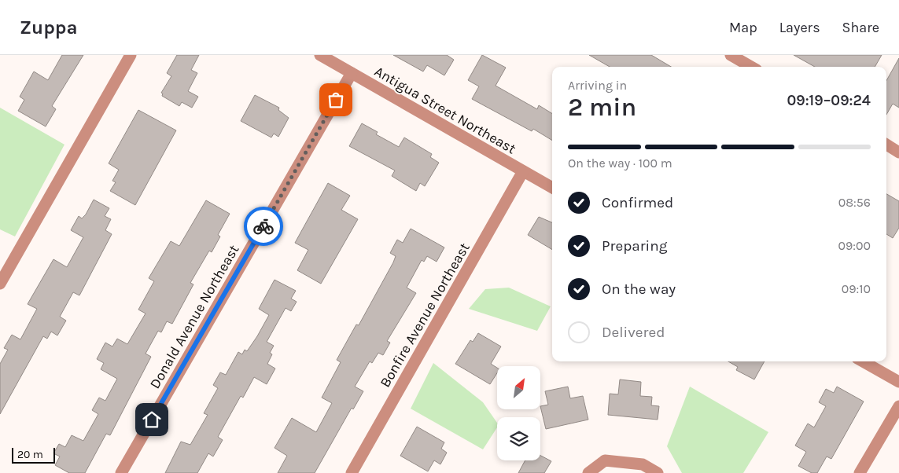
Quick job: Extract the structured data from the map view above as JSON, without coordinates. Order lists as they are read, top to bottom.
{
  "streets": {
    "street": ["Antigua Street Northeast", "Bonfire Avenue Northeast", "Donald Avenue Northeast"]
  },
  "crossings": [
    ["Antigua Street Northeast", "Bonfire Avenue Northeast"],
    ["Antigua Street Northeast", "Donald Avenue Northeast"]
  ],
  "scale_bar": "20 m",
  "north": "top right",
  "page": {
    "header": "Zuppa",
    "nav": ["Map", "Layers", "Share"],
    "heading": ["2 min", "Arriving in", "09:19–09:24"],
    "bar": "On the way · 100 m",
    "list": [
      ["Confirmed", "08:56"],
      ["Preparing", "09:00"],
      ["On the way", "09:10"],
      "Delivered"
    ],
    "scale": "20 m"
  }
}
